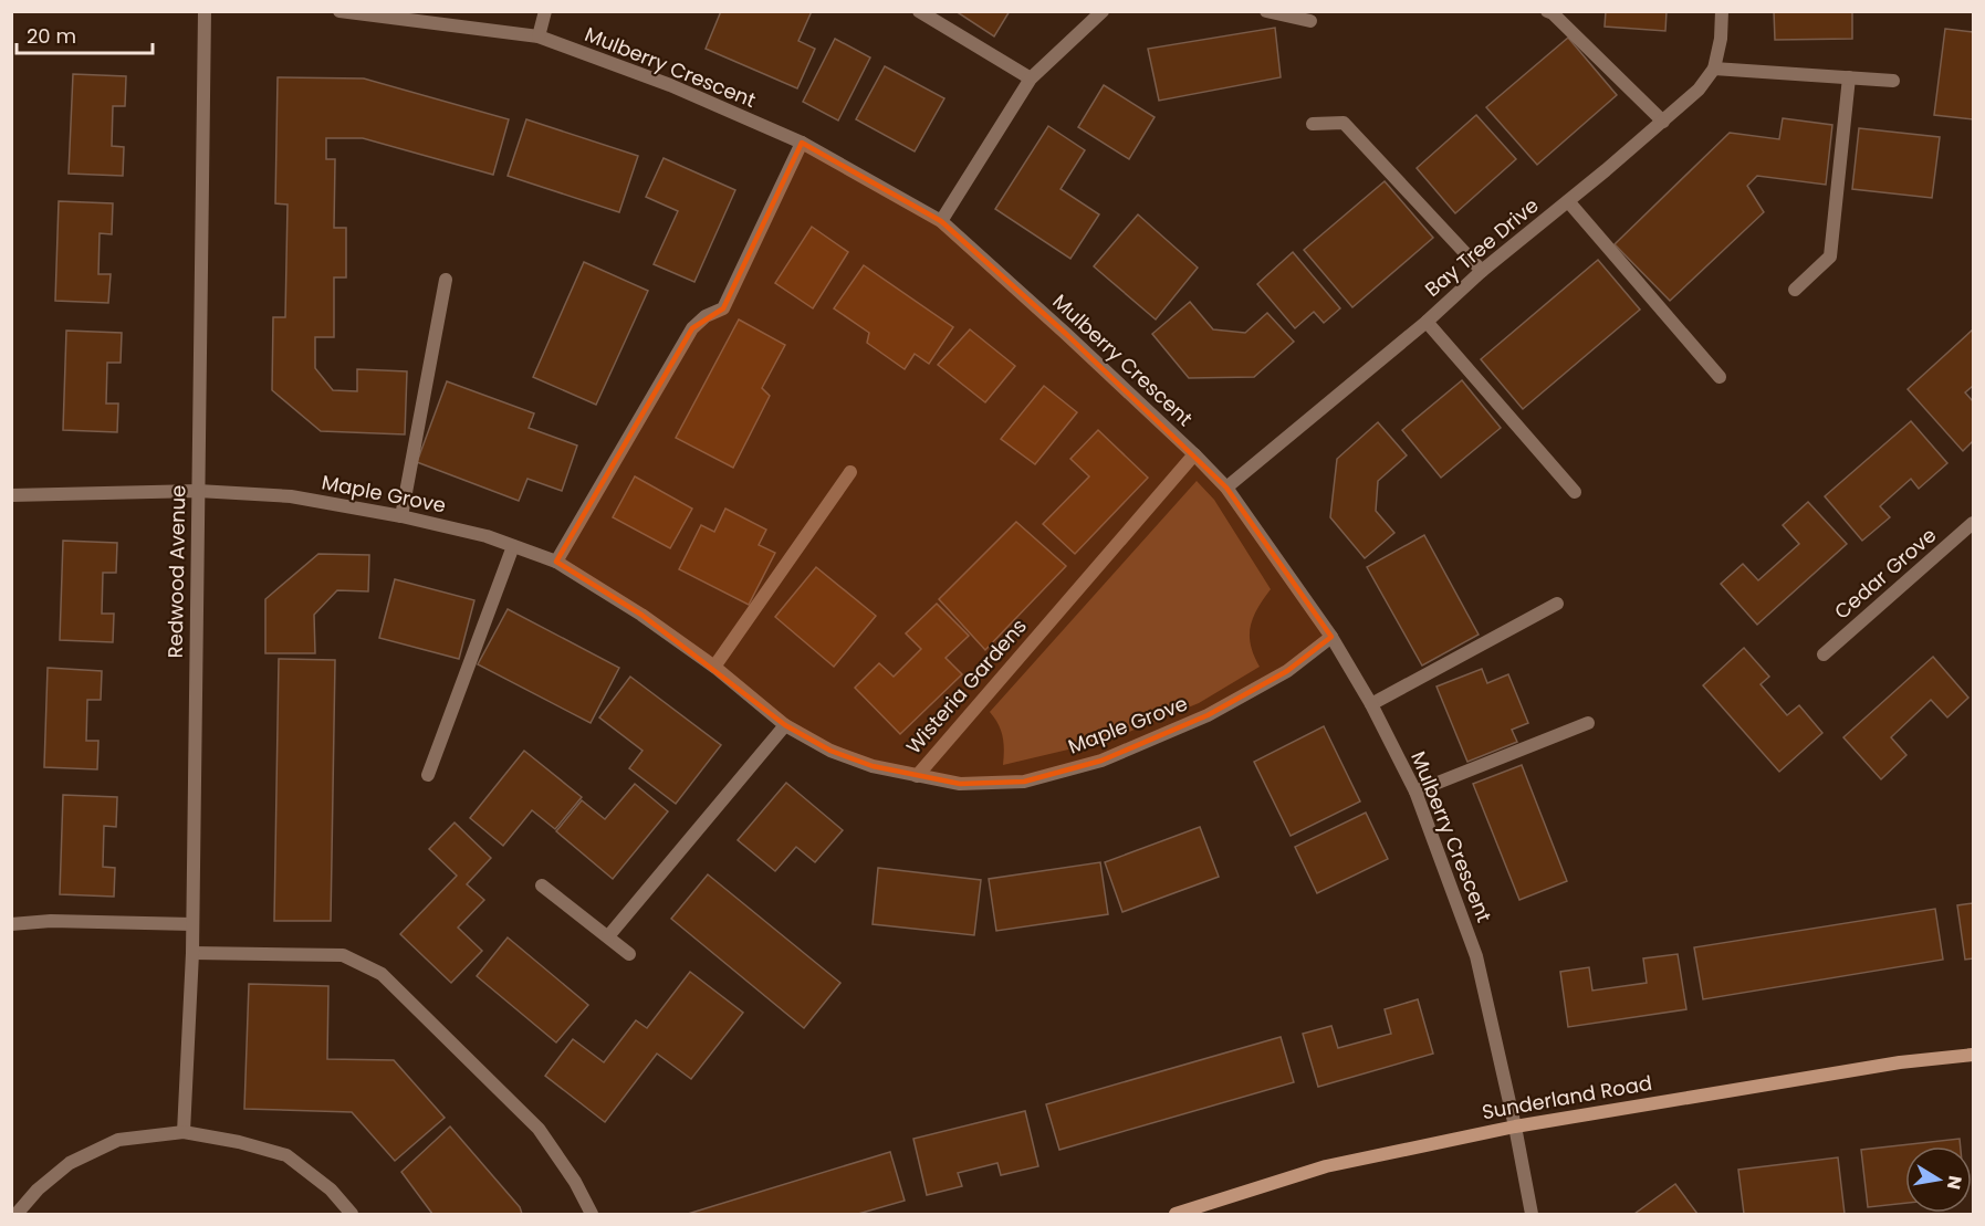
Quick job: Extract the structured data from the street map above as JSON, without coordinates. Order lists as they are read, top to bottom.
{
  "streets": {
    "street": [
      "Mulberry Crescent",
      "Bay Tree Drive",
      "Maple Grove",
      "Redwood Avenue",
      "Cedar Grove",
      "Wisteria Gardens",
      "Sunderland Road"
    ]
  },
  "crossings": [
    ["Mulberry Crescent", "Bay Tree Drive"],
    ["Mulberry Crescent", "Maple Grove"],
    ["Mulberry Crescent", "Wisteria Gardens"],
    ["Mulberry Crescent", "Sunderland Road"],
    ["Maple Grove", "Redwood Avenue"],
    ["Maple Grove", "Wisteria Gardens"]
  ],
  "scale_bar": "20 m",
  "north": "right"
}
